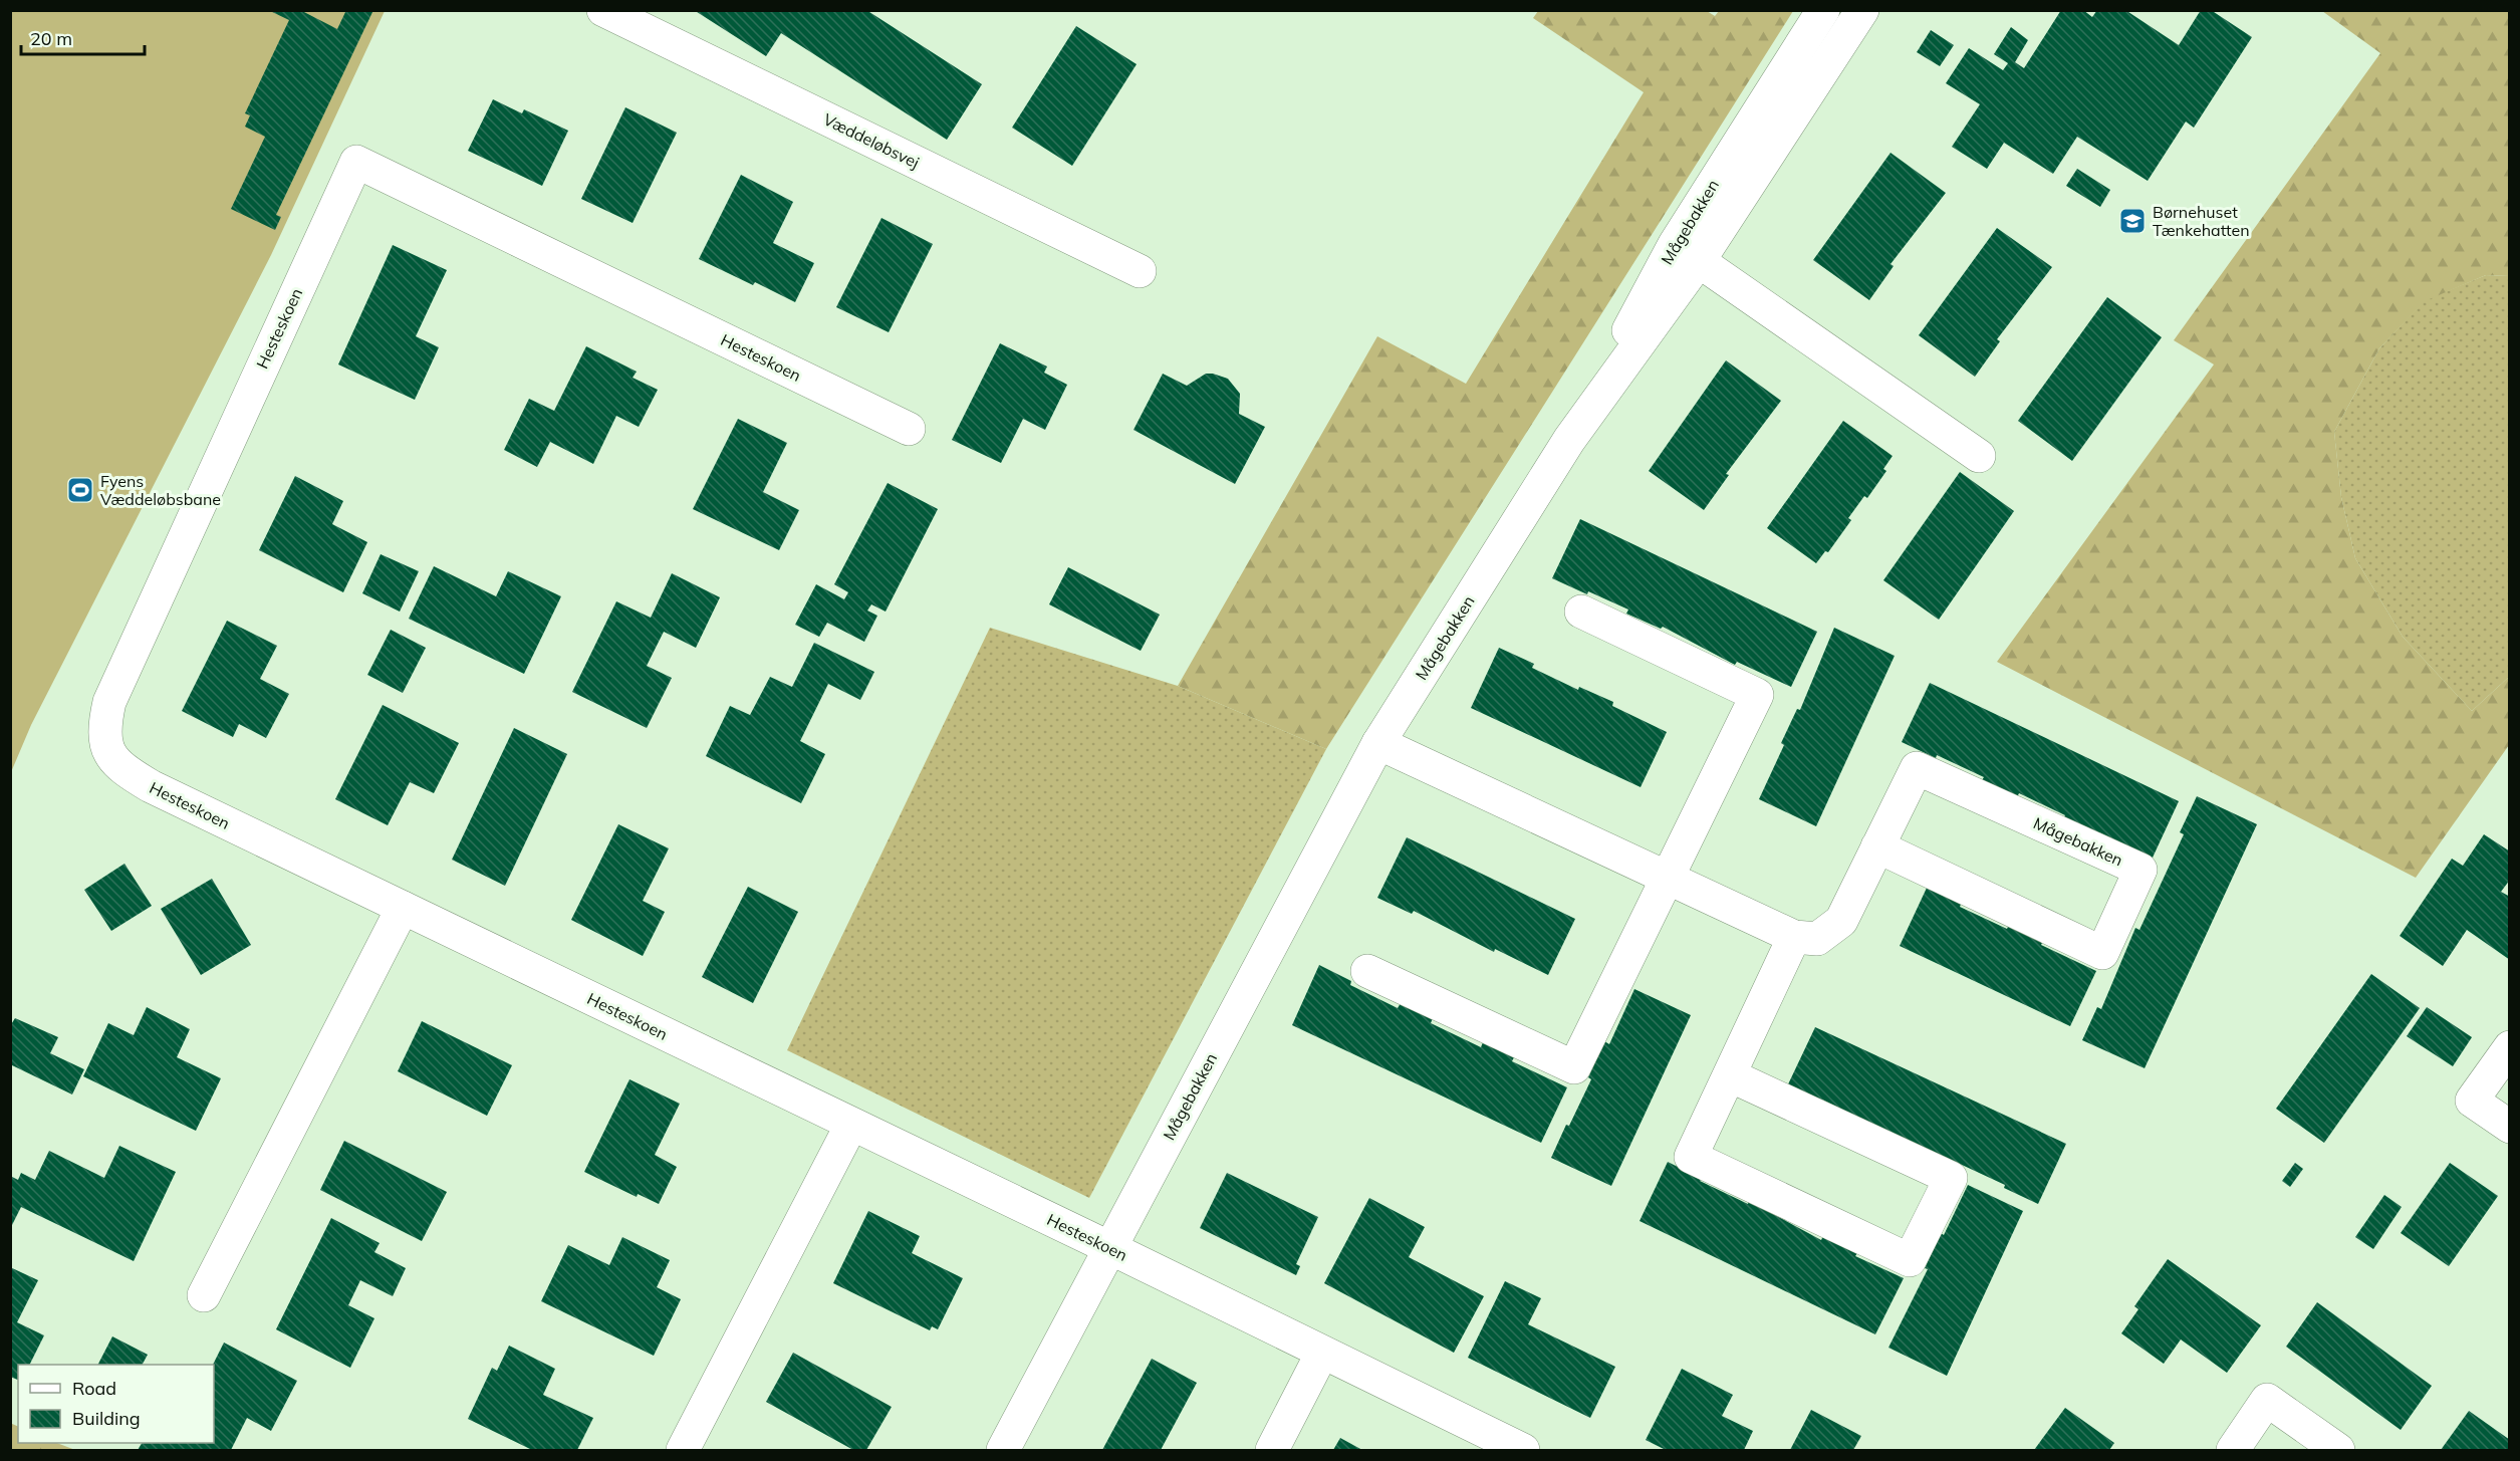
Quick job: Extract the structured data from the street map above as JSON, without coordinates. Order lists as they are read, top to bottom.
{
  "streets": {
    "street": ["Væddeløbsvej", "Mågebakken", "Hesteskoen"]
  },
  "crossings": [
    ["Mågebakken", "Hesteskoen"]
  ],
  "places": {
    "school or university": ["Børnehuset Tænkehatten"],
    "sports": ["Fyens Væddeløbsbane"]
  },
  "legend": ["Road", "Building"],
  "scale_bar": "20 m"
}
